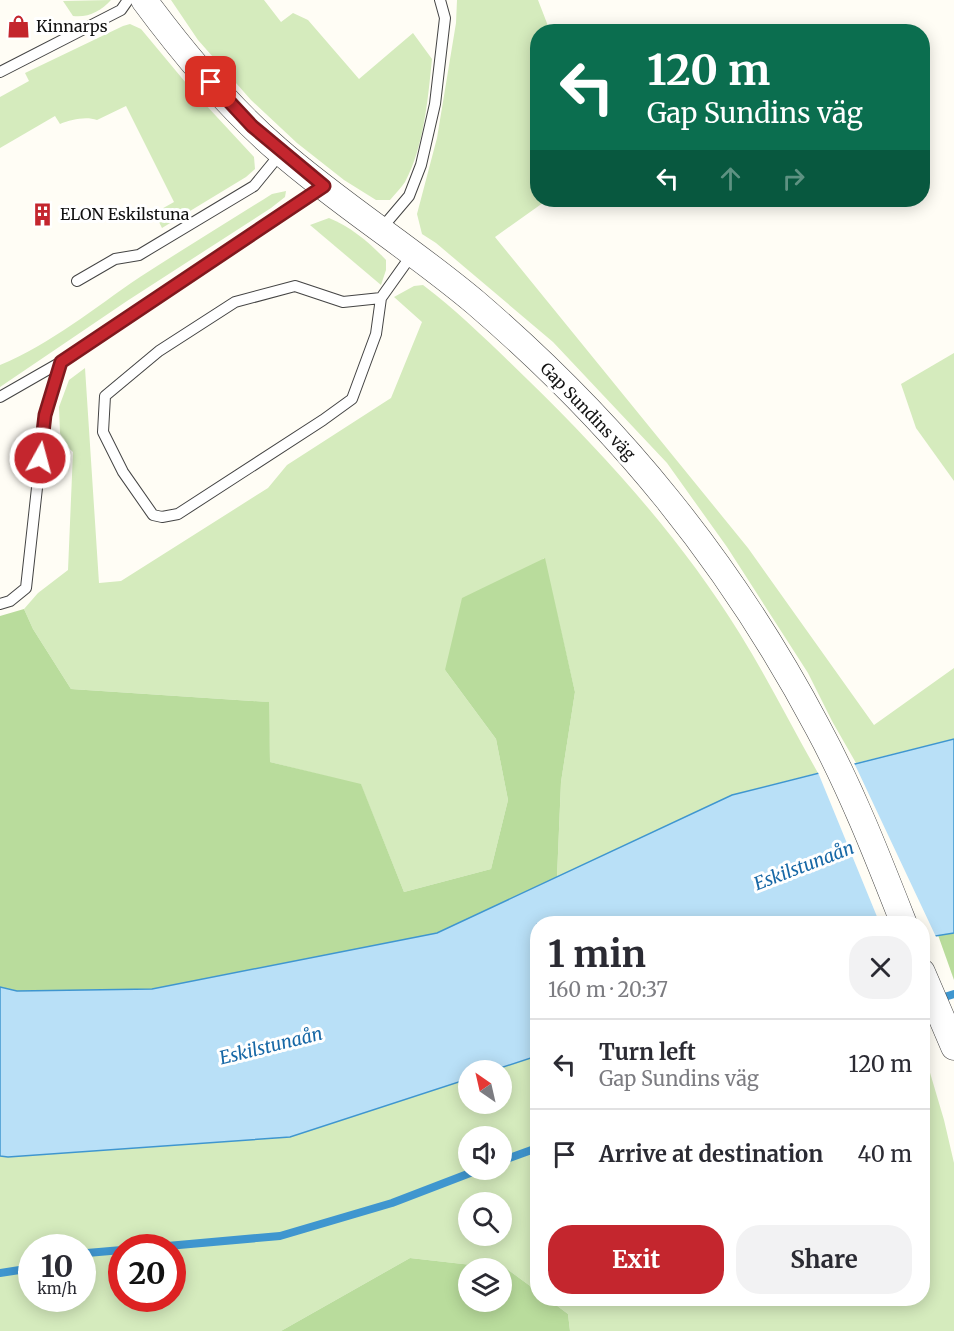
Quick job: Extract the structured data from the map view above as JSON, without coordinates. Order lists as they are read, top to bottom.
{
  "streets": {
    "street": ["Gap Sundins väg"]
  },
  "water": ["Eskilstunaån"],
  "places": {
    "shop": ["Kinnarps"],
    "building": ["ELON Eskilstuna"]
  },
  "north": "top left",
  "page": {
    "turn": ["120 m", "Gap Sundins väg"],
    "heading": ["1 min", "160 m · 20:37"],
    "list": [
      {
        "name": "Turn left",
        "note": "Gap Sundins väg",
        "value": "120 m"
      },
      {
        "name": "Arrive at destination",
        "value": "40 m"
      }
    ],
    "buttons": ["Exit", "Share"],
    "speed": "10 km/h",
    "limit": "20"
  }
}
